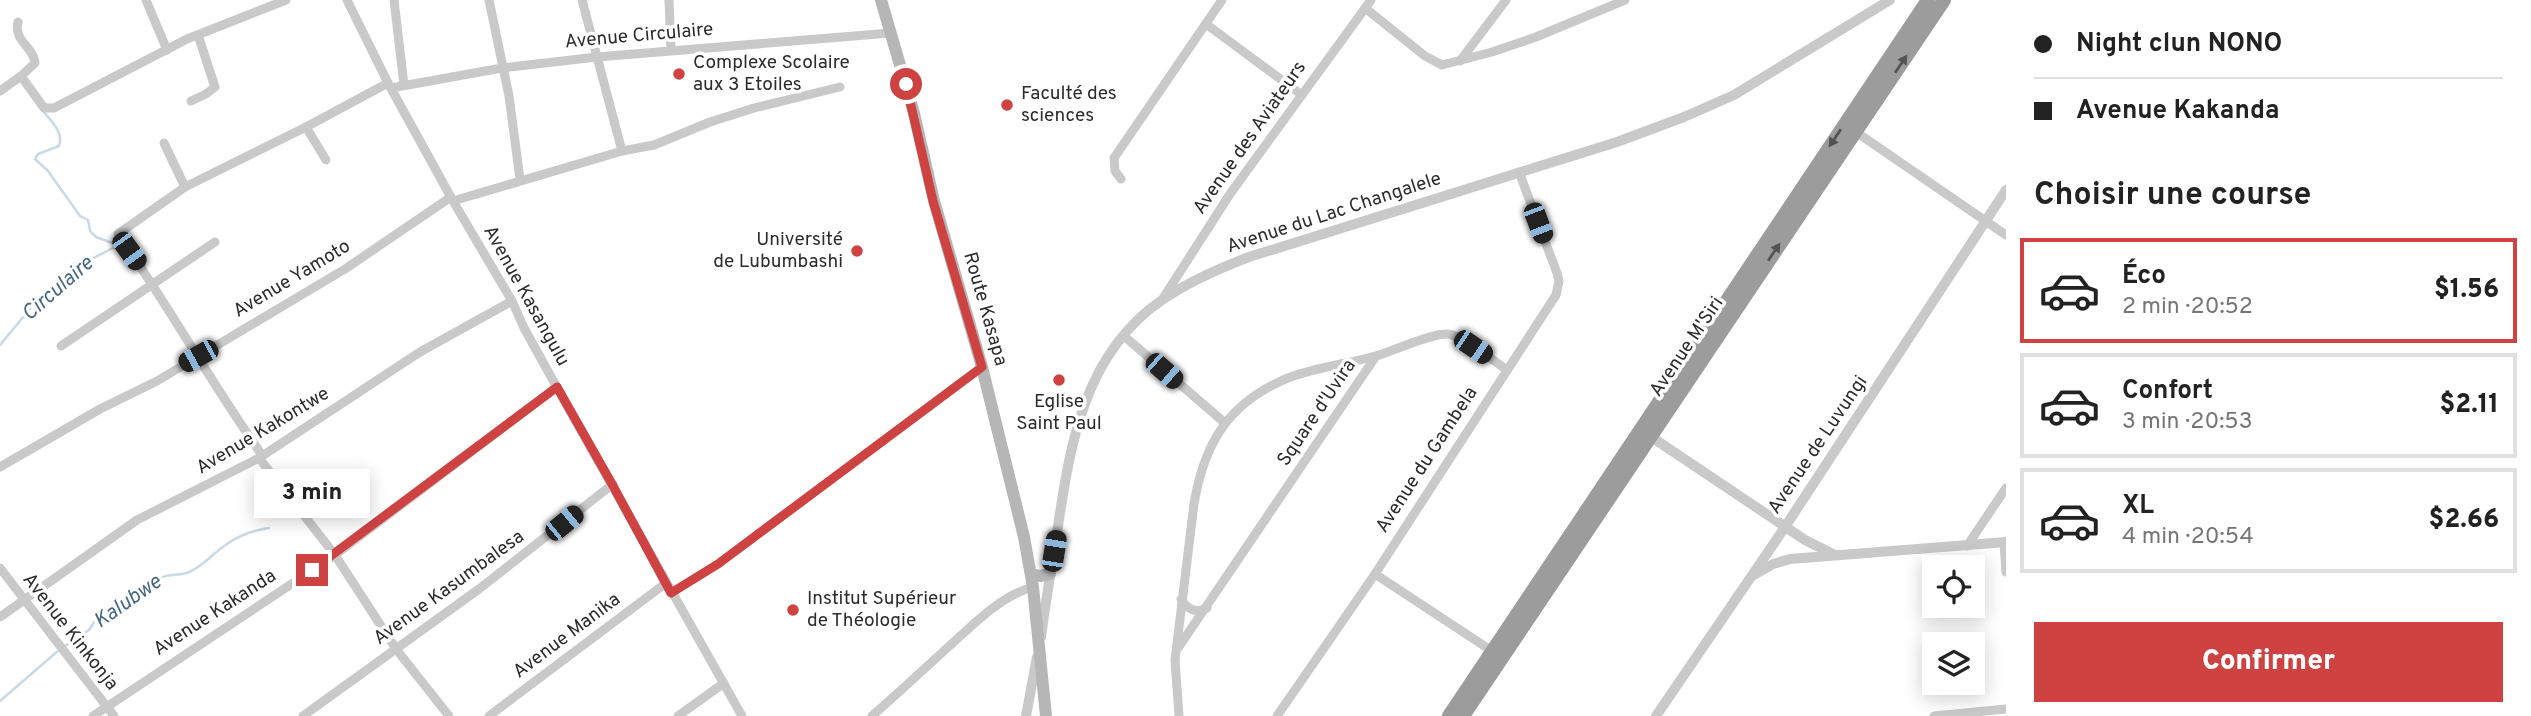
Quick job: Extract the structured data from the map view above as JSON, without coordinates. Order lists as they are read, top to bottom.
{
  "streets": {
    "highway": ["Avenue M'Siri"],
    "main road": ["Route Kasapa"],
    "street": [
      "Avenue Circulaire",
      "Avenue des Aviateurs",
      "Avenue du Lac Changalele",
      "Avenue Yamoto",
      "Avenue Kasangulu",
      "Square d'Uvira",
      "Avenue Kakontwe",
      "Avenue de Luvungi",
      "Avenue du Gambela",
      "Avenue Kasumbalesa",
      "Avenue Kakanda",
      "Avenue Kinkonja",
      "Avenue Manika"
    ]
  },
  "crossings": [
    ["Avenue Circulaire", "Avenue Kasangulu"],
    ["Avenue Circulaire", "Route Kasapa"],
    ["Avenue des Aviateurs", "Avenue du Lac Changalele"],
    ["Avenue du Lac Changalele", "Route Kasapa"],
    ["Avenue du Lac Changalele", "Avenue du Gambela"],
    ["Avenue Yamoto", "Avenue Kasangulu"],
    ["Avenue Kasangulu", "Avenue Kakontwe"],
    ["Avenue Kasangulu", "Avenue Kasumbalesa"],
    ["Avenue Kasangulu", "Avenue Kakanda"],
    ["Avenue Kasangulu", "Avenue Manika"],
    ["Avenue Kakontwe", "Avenue Kinkonja"],
    ["Avenue Kakanda", "Avenue Kinkonja"]
  ],
  "water": ["Circulaire", "Kalubwe"],
  "places": [
    "Complexe Scolaire aux 3 Etoiles",
    "Faculté des sciences",
    "Université de Lubumbashi",
    "Eglise Saint Paul",
    "Institut Supérieur de Théologie"
  ],
  "page": {
    "banner": ["Night clun NONO", "Avenue Kakanda"],
    "heading": "Choisir une course",
    "list": [
      {
        "name": "Éco",
        "note": "2 min · 20:52",
        "value": "$1.56"
      },
      {
        "name": "Confort",
        "note": "3 min · 20:53",
        "value": "$2.11"
      },
      {
        "name": "XL",
        "note": "4 min · 20:54",
        "value": "$2.66"
      }
    ],
    "bubble": "3 min",
    "buttons": "Confirmer"
  }
}
